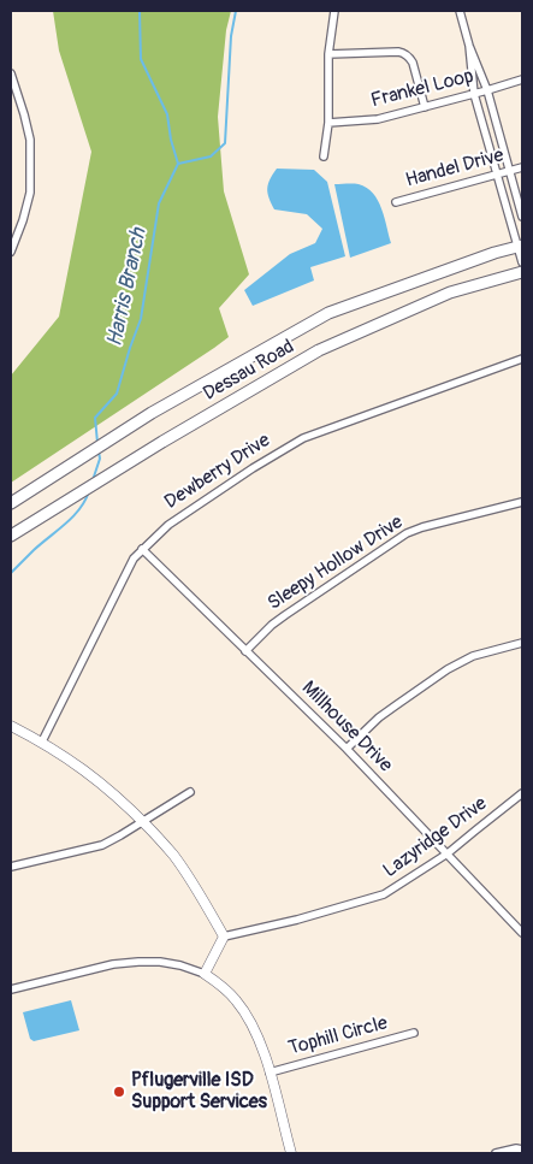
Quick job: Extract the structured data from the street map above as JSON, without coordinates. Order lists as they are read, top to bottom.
{
  "streets": {
    "main road": ["Dessau Road"],
    "street": [
      "Frankel Loop",
      "Handel Drive",
      "Dewberry Drive",
      "Sleepy Hollow Drive",
      "Millhouse Drive",
      "Lazyridge Drive",
      "Tophill Circle"
    ]
  },
  "crossings": [
    ["Dewberry Drive", "Millhouse Drive"],
    ["Sleepy Hollow Drive", "Millhouse Drive"],
    ["Millhouse Drive", "Lazyridge Drive"]
  ],
  "water": ["Harris Branch"],
  "places": ["Pflugerville ISD Support Services"]
}
